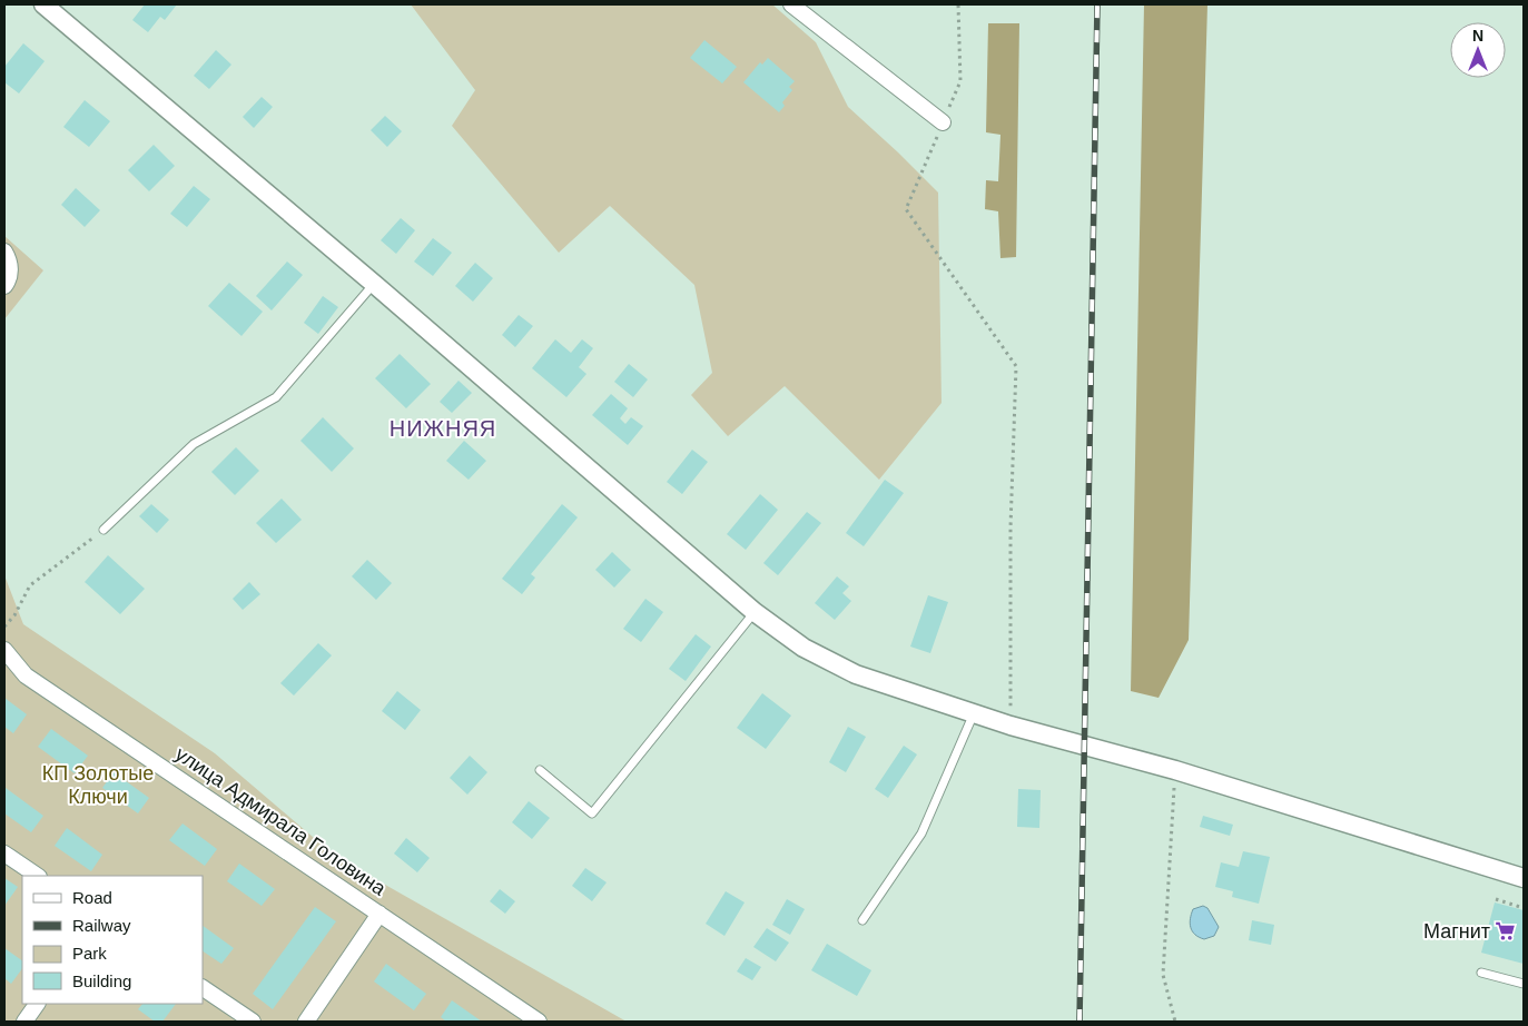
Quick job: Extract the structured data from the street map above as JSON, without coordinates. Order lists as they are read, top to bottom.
{
  "streets": {
    "street": ["улица Адмирала Головина"]
  },
  "districts": ["НИЖНЯЯ"],
  "parks": ["КП Золотые Ключи"],
  "places": {
    "supermarket": ["Магнит"]
  },
  "legend": [
    "Road",
    "Railway",
    "Park",
    "Building"
  ],
  "north": "top"
}
